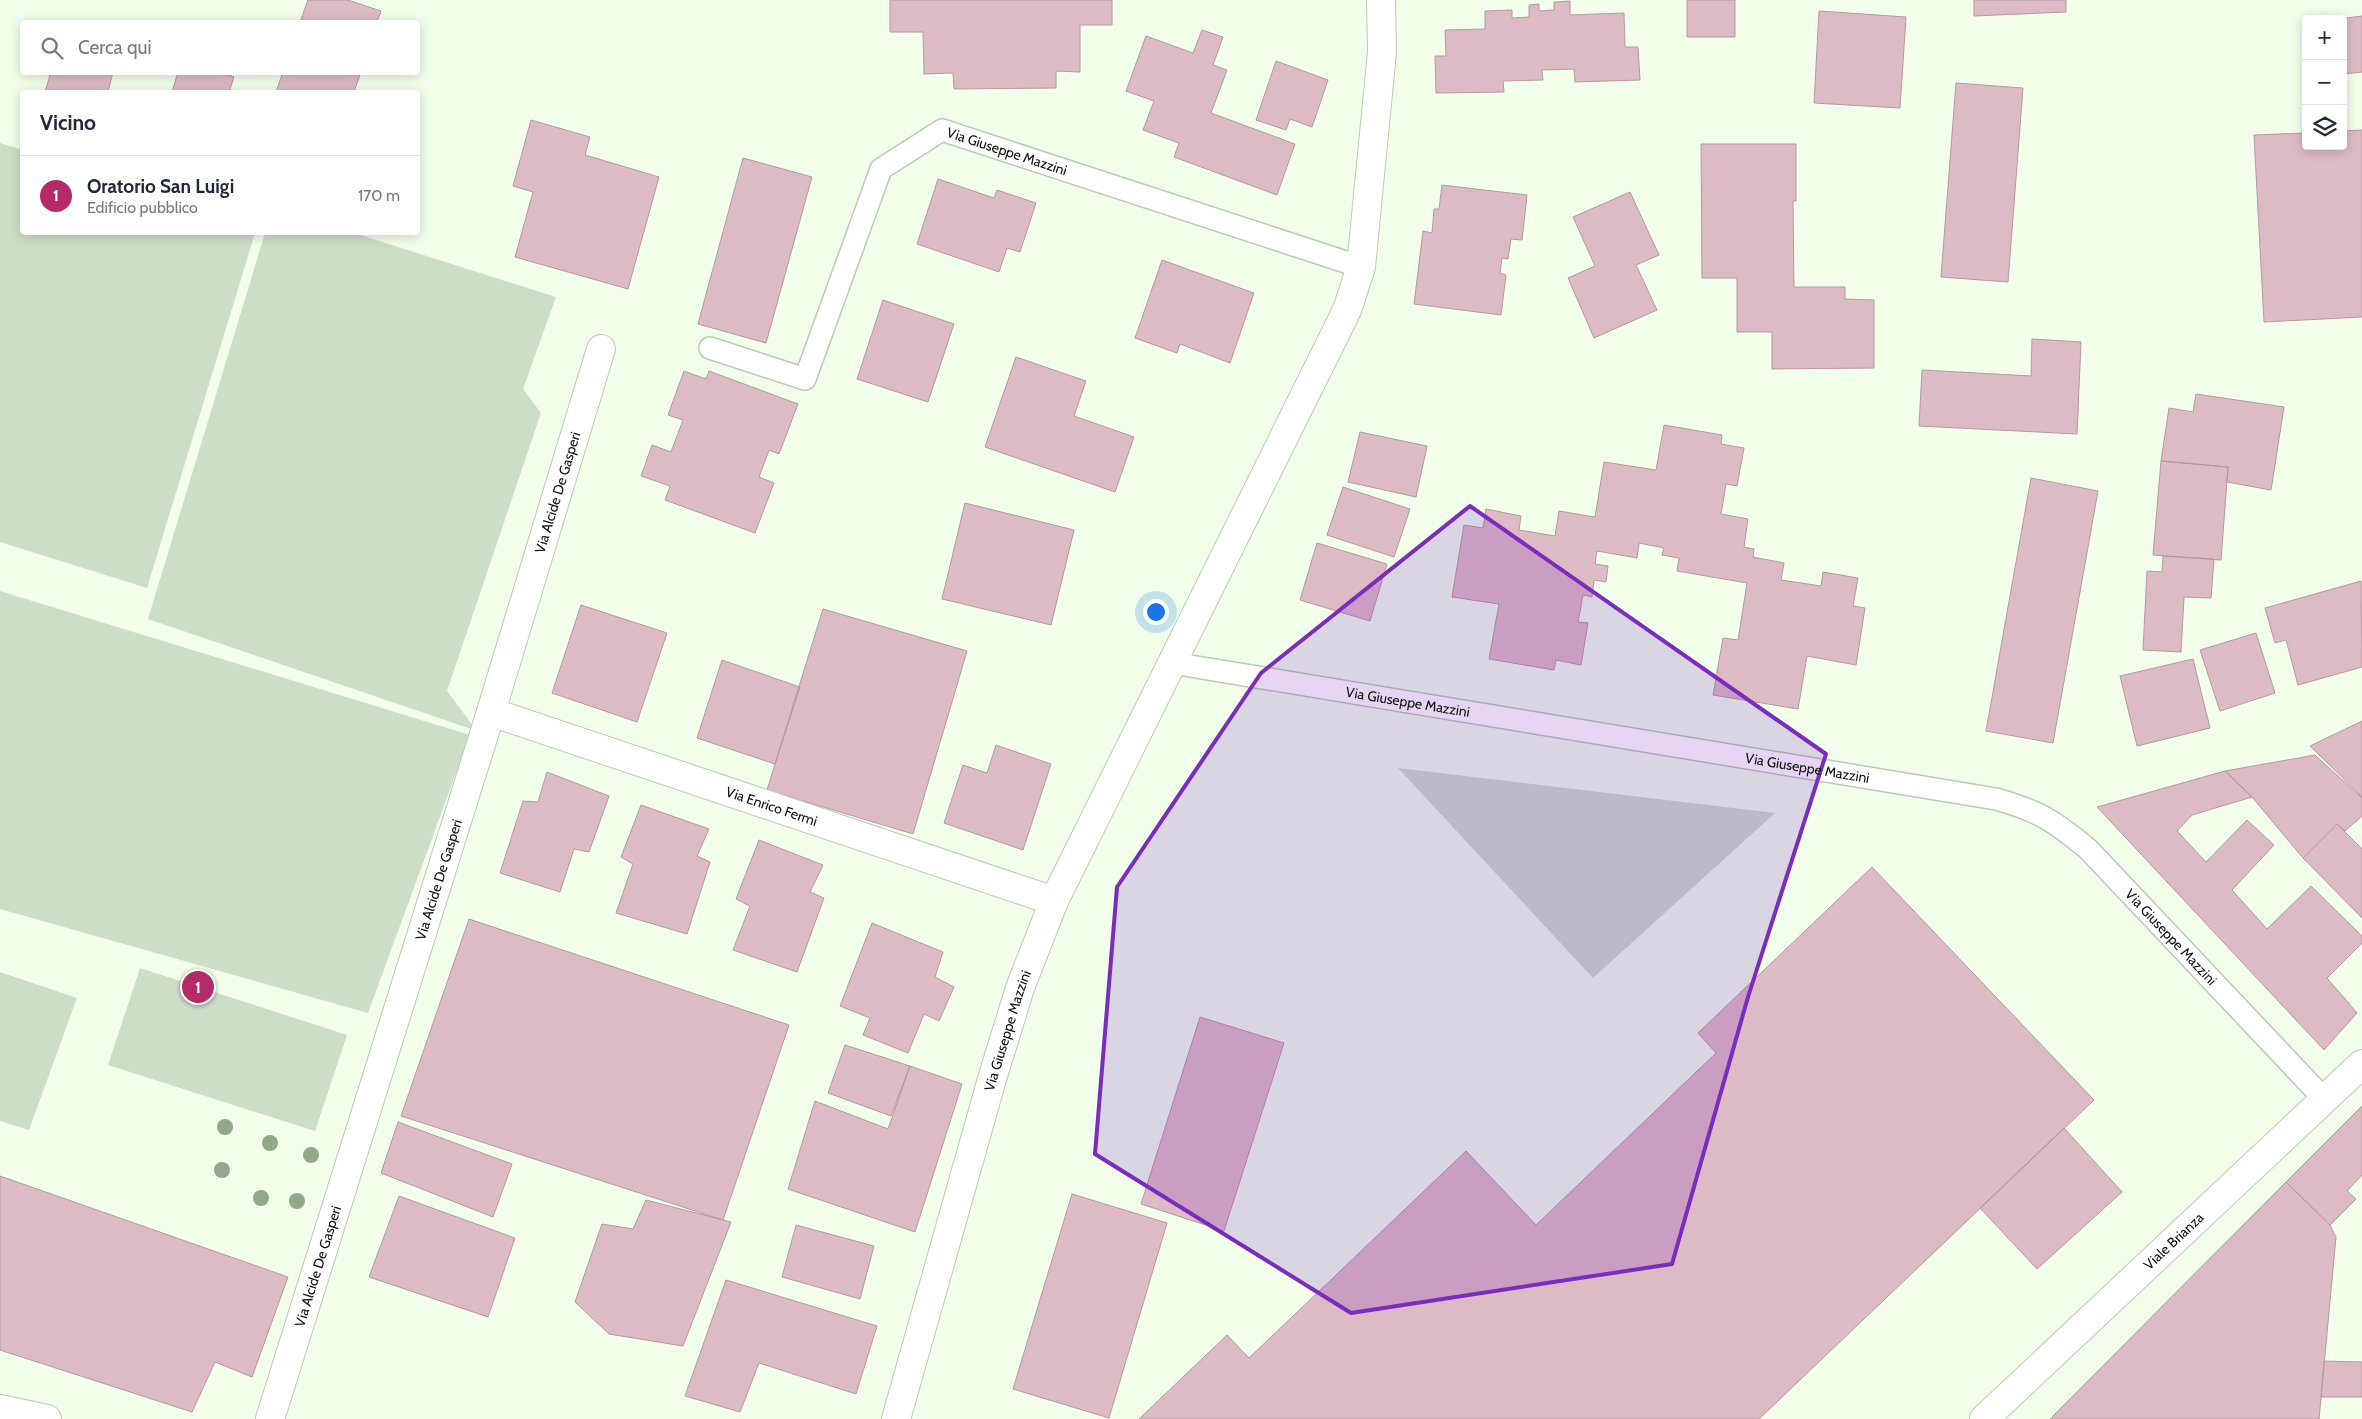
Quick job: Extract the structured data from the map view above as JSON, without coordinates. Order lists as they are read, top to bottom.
{
  "streets": {
    "street": [
      "Via Giuseppe Mazzini",
      "Via Alcide De Gasperi",
      "Via Enrico Fermi",
      "Viale Brianza"
    ]
  },
  "crossings": [
    ["Via Giuseppe Mazzini", "Via Enrico Fermi"],
    ["Via Giuseppe Mazzini", "Viale Brianza"],
    ["Via Alcide De Gasperi", "Via Enrico Fermi"]
  ],
  "page": {
    "map_buttons": ["+", "−"],
    "search": "Cerca qui",
    "heading": "Vicino",
    "list": [
      {
        "mark": "1",
        "name": "Oratorio San Luigi",
        "note": "Edificio pubblico",
        "value": "170 m"
      }
    ],
    "pins": "1"
  }
}
